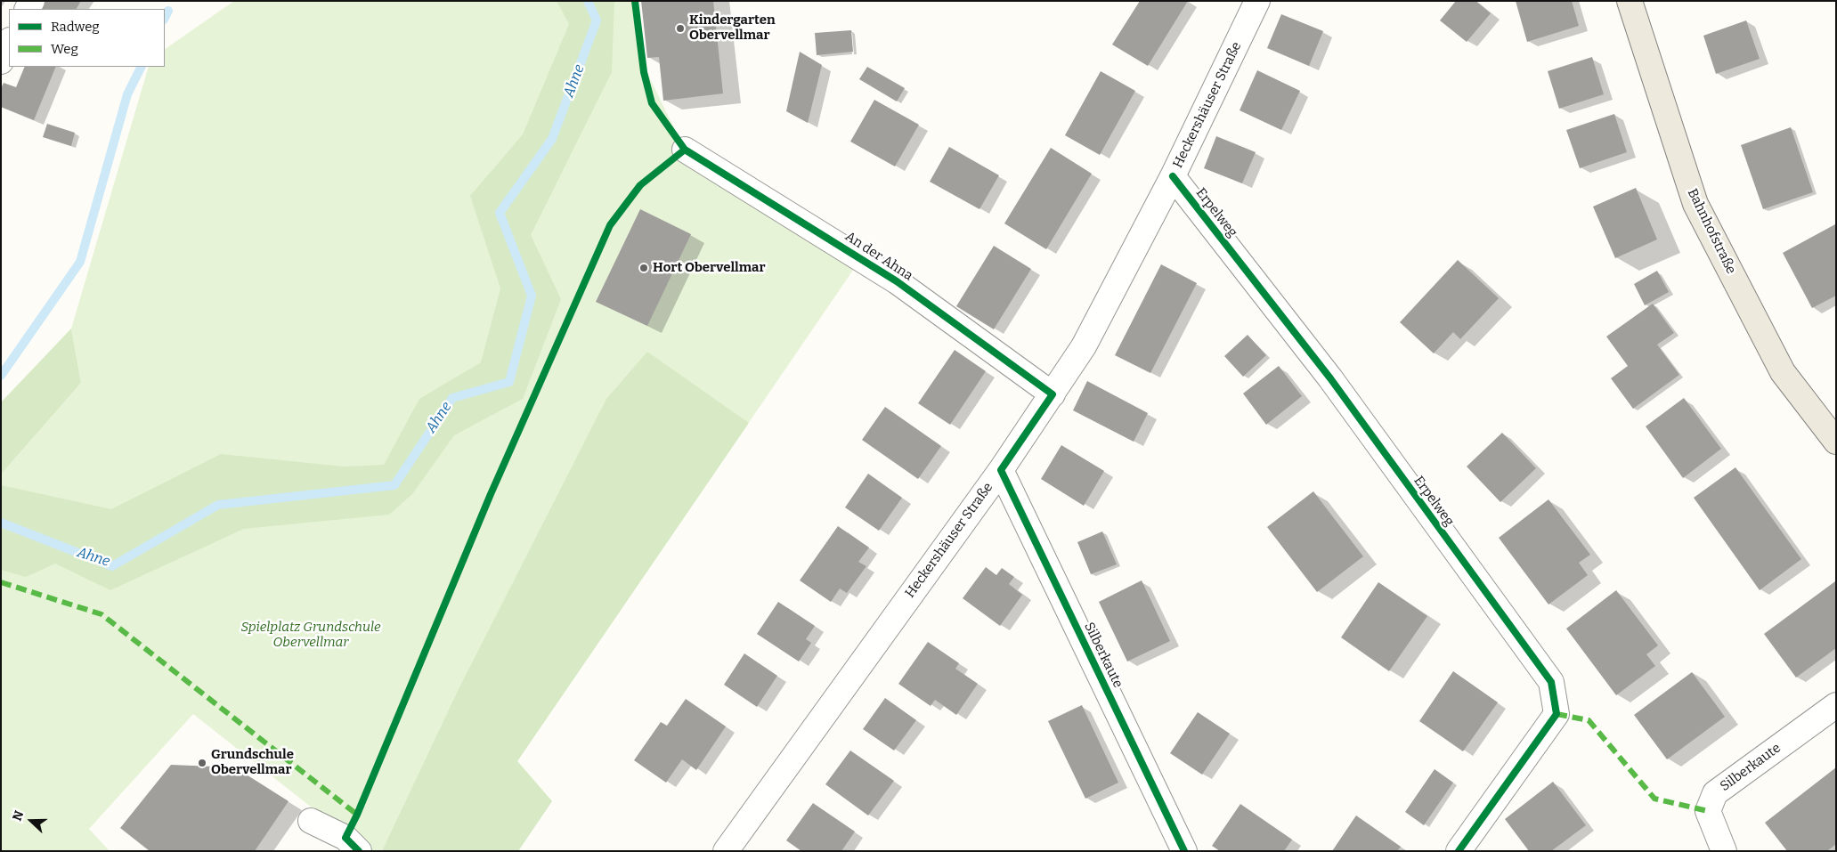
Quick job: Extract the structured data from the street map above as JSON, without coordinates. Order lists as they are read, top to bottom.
{
  "streets": {
    "main road": ["Bahnhofstraße"],
    "street": [
      "Heckershäuser Straße",
      "Erpelweg",
      "An der Ahna",
      "Silberkaute"
    ]
  },
  "crossings": [
    ["Heckershäuser Straße", "Erpelweg"],
    ["Heckershäuser Straße", "An der Ahna"],
    ["Heckershäuser Straße", "Silberkaute"]
  ],
  "water": ["Ahne"],
  "parks": ["Spielplatz Grundschule Obervellmar"],
  "places": ["Kindergarten Obervellmar", "Hort Obervellmar", "Grundschule Obervellmar"],
  "legend": ["Radweg", "Weg"],
  "north": "left"
}
